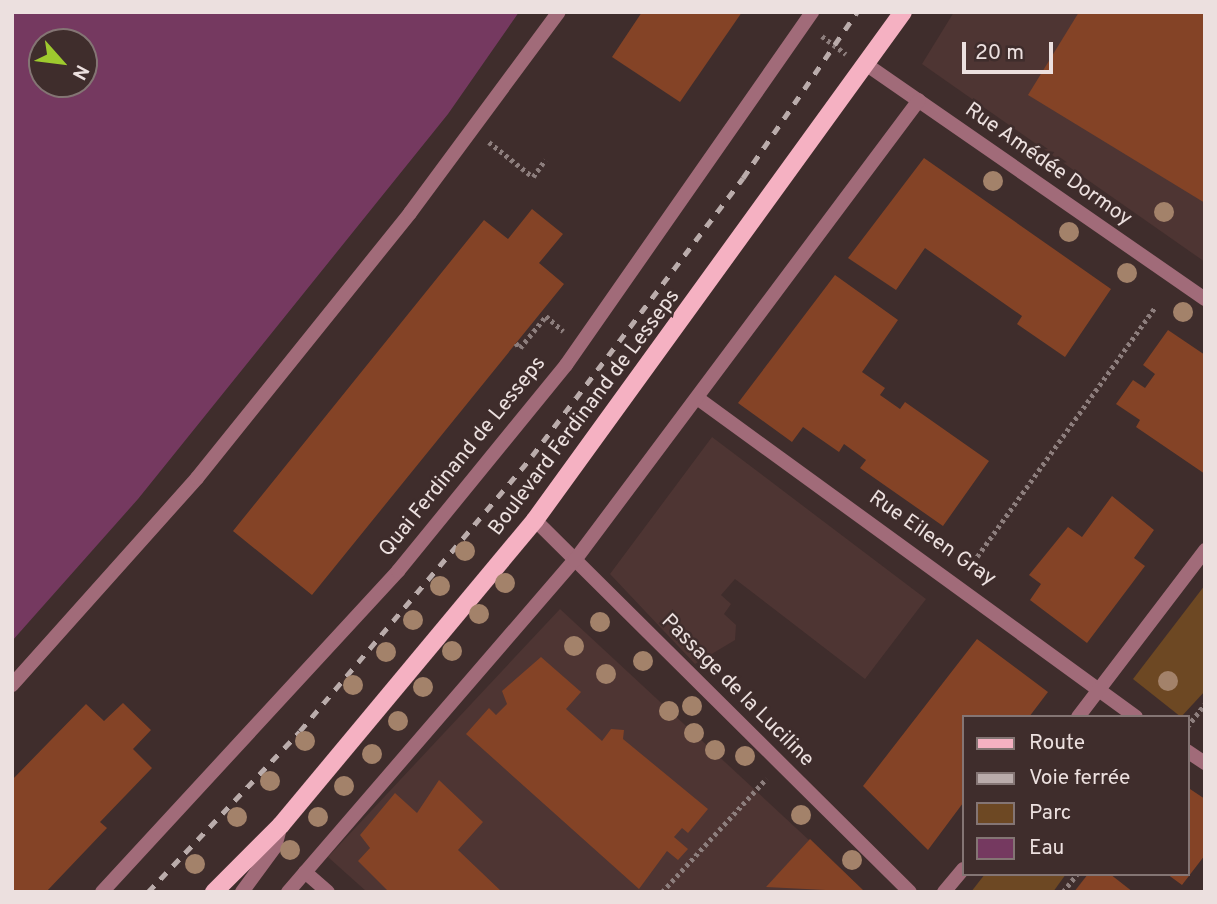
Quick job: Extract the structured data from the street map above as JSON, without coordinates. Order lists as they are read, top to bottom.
{
  "streets": {
    "main road": ["Boulevard Ferdinand de Lesseps"],
    "street": [
      "Rue Amédée Dormoy",
      "Quai Ferdinand de Lesseps",
      "Rue Eileen Gray",
      "Passage de la Luciline"
    ]
  },
  "crossings": [
    ["Rue Amédée Dormoy", "Boulevard Ferdinand de Lesseps"],
    ["Boulevard Ferdinand de Lesseps", "Passage de la Luciline"]
  ],
  "legend": [
    "Route",
    "Voie ferrée",
    "Parc",
    "Eau"
  ],
  "scale_bar": "20 m",
  "north": "bottom right"
}
